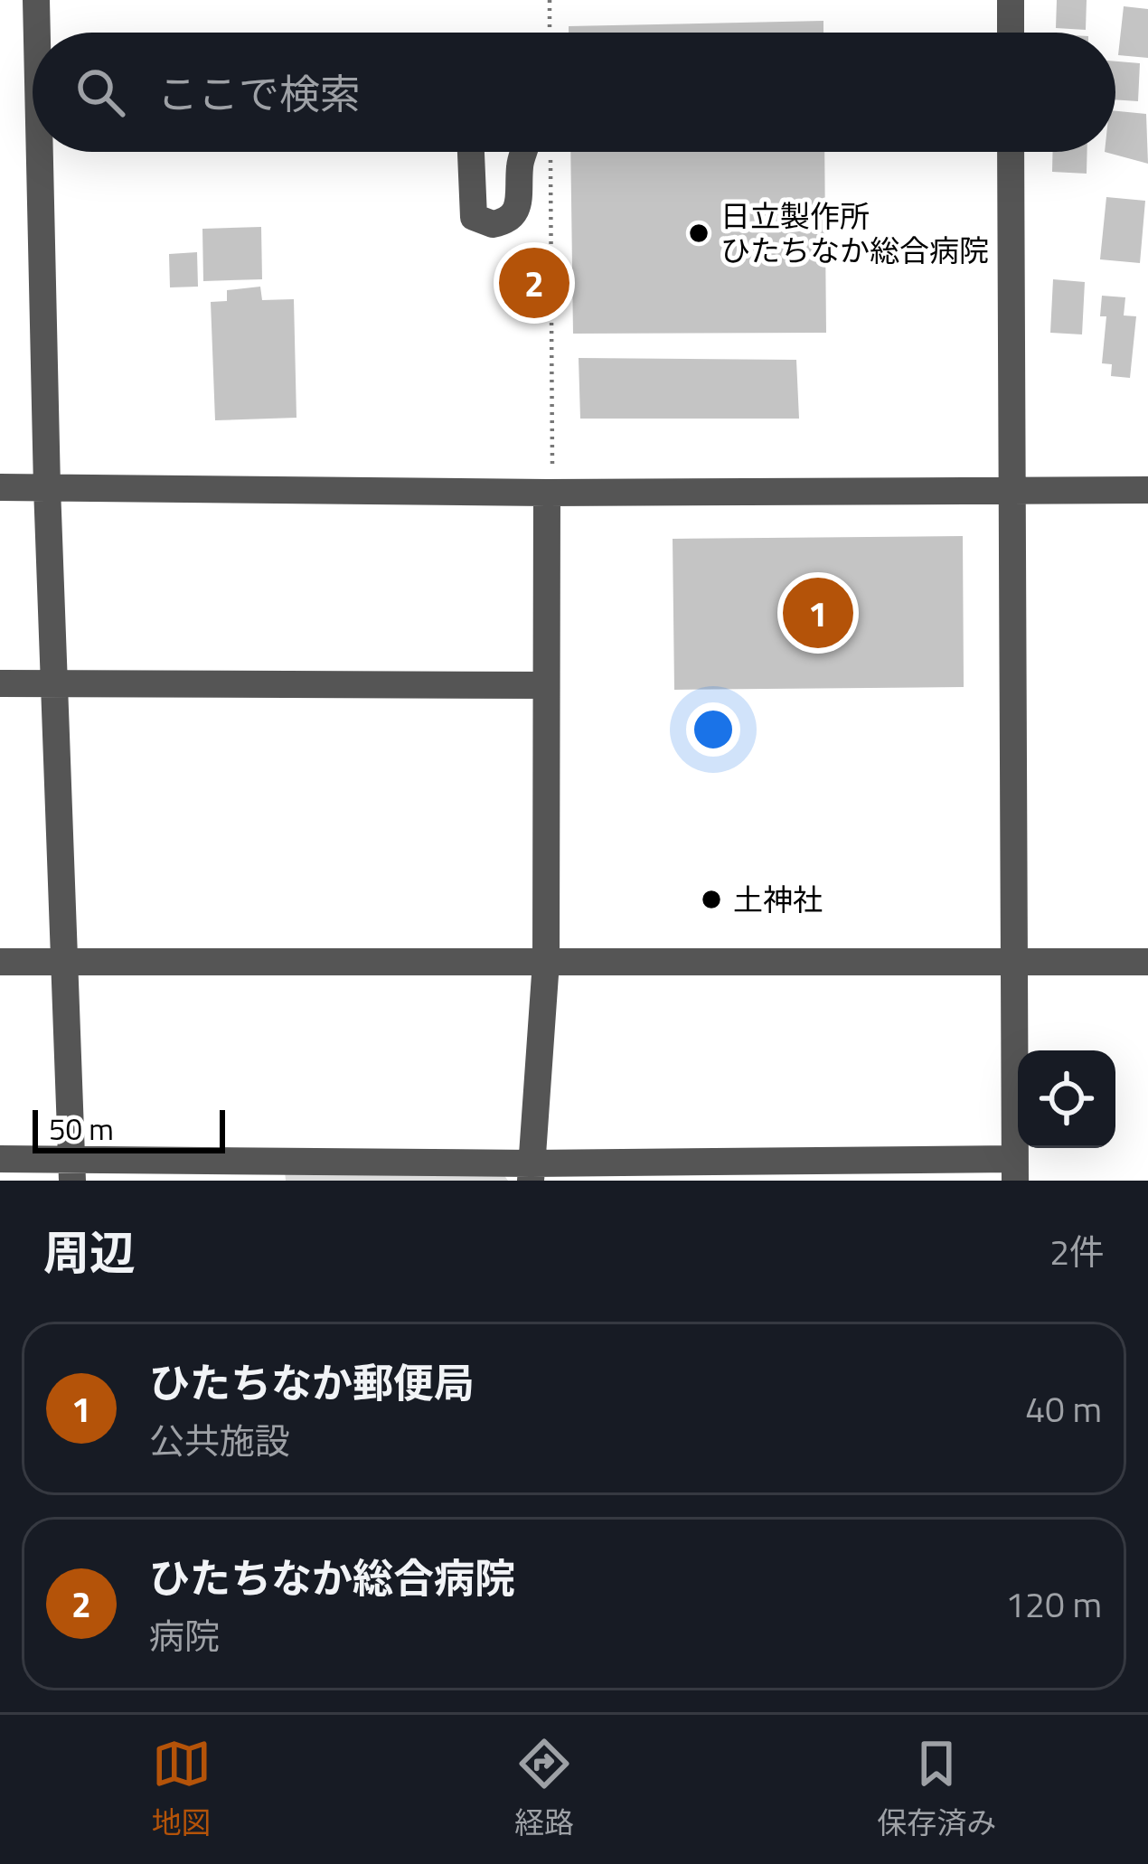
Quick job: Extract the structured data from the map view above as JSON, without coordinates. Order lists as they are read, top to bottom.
{
  "places": ["日立製作所 ひたちなか総合病院", "土神社"],
  "scale_bar": "50 m",
  "page": {
    "search": "ここで検索",
    "pins": ["2", "1"],
    "scale": "50 m",
    "heading": ["周辺", "2件"],
    "list": [
      {
        "mark": "1",
        "name": "ひたちなか郵便局",
        "note": "公共施設",
        "value": "40 m"
      },
      {
        "mark": "2",
        "name": "ひたちなか総合病院",
        "note": "病院",
        "value": "120 m"
      }
    ],
    "nav": ["地図", "経路", "保存済み"]
  }
}
